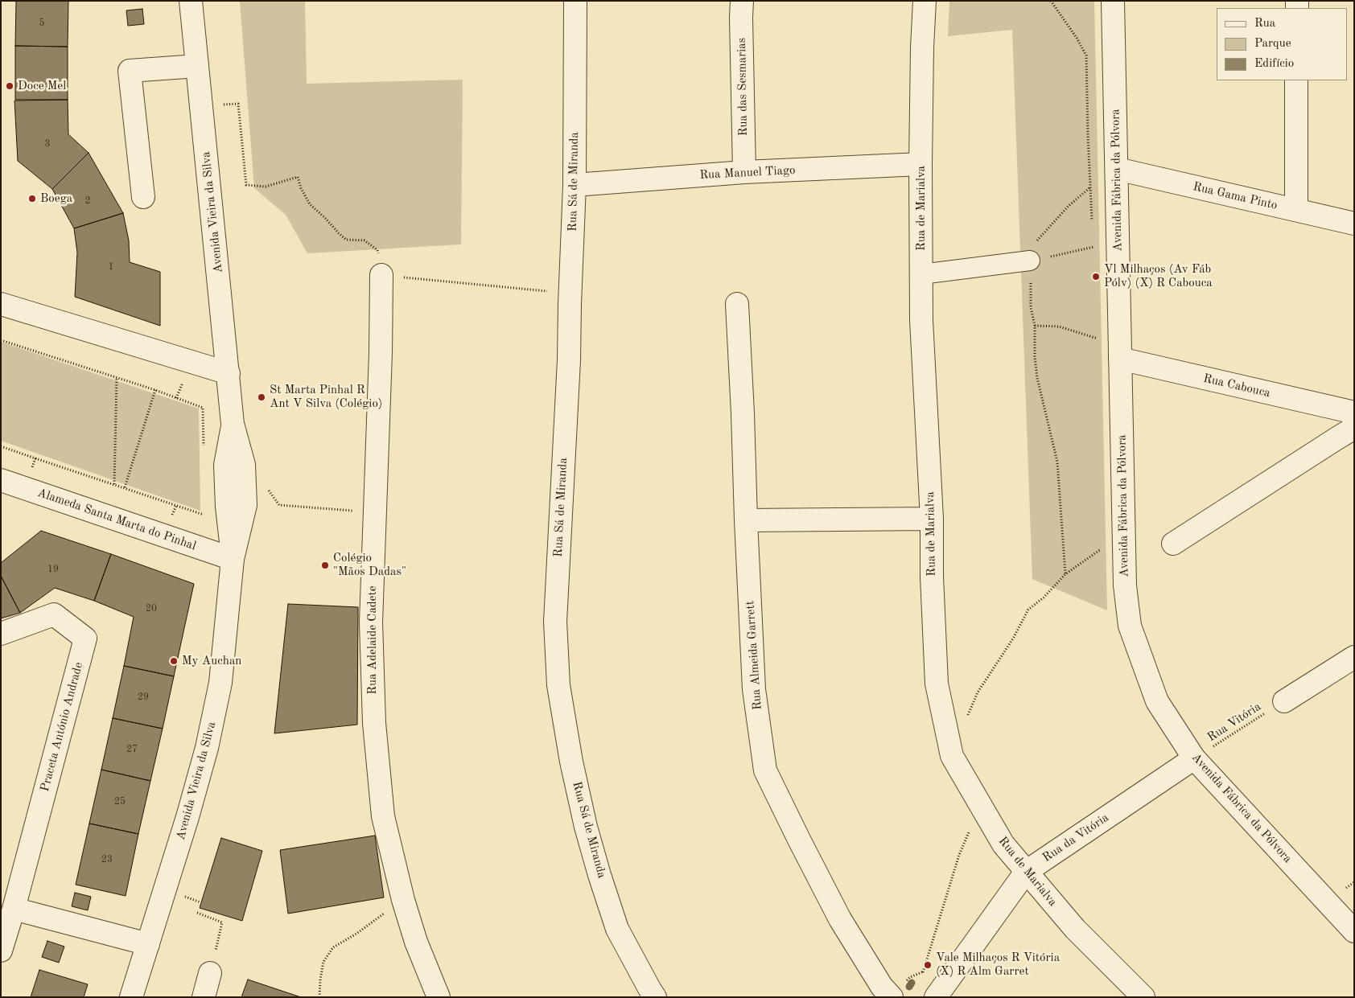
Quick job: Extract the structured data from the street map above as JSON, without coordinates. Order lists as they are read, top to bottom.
{
  "streets": {
    "street": [
      "Rua das Sesmarias",
      "Rua Manuel Tiago",
      "Avenida Fábrica da Pólvora",
      "Rua Sá de Miranda",
      "Rua Gama Pinto",
      "Rua de Marialva",
      "Avenida Vieira da Silva",
      "Rua Cabouca",
      "Alameda Santa Marta do Pinhal",
      "Rua Adelaide Cadete",
      "Rua Almeida Garrett",
      "Praceta António Andrade",
      "Rua da Vitória"
    ],
    "path": ["Rua Vitória"]
  },
  "crossings": [
    ["Rua das Sesmarias", "Rua Manuel Tiago"],
    ["Rua Manuel Tiago", "Rua Sá de Miranda"],
    ["Rua Manuel Tiago", "Rua de Marialva"],
    ["Avenida Fábrica da Pólvora", "Rua Gama Pinto"],
    ["Avenida Fábrica da Pólvora", "Rua Cabouca"],
    ["Avenida Fábrica da Pólvora", "Rua Vitória"],
    ["Avenida Fábrica da Pólvora", "Rua da Vitória"],
    ["Rua de Marialva", "Rua da Vitória"],
    ["Avenida Vieira da Silva", "Alameda Santa Marta do Pinhal"],
    ["Rua Vitória", "Rua da Vitória"]
  ],
  "places": [
    "Doce Mel",
    "Boega",
    "Vl Milhaços (Av Fáb Pólv) (X) R Cabouca",
    "St Marta Pinhal R Ant V Silva (Colégio)",
    "Colégio \"Mãos Dadas\"",
    "My Auchan",
    "Vale Milhaços R Vitória (X) R Alm Garret"
  ],
  "house_numbers": [
    "5",
    "3",
    "2",
    "1",
    "19",
    "20",
    "29",
    "27",
    "25",
    "23"
  ],
  "legend": ["Rua", "Parque", "Edifício"]
}
